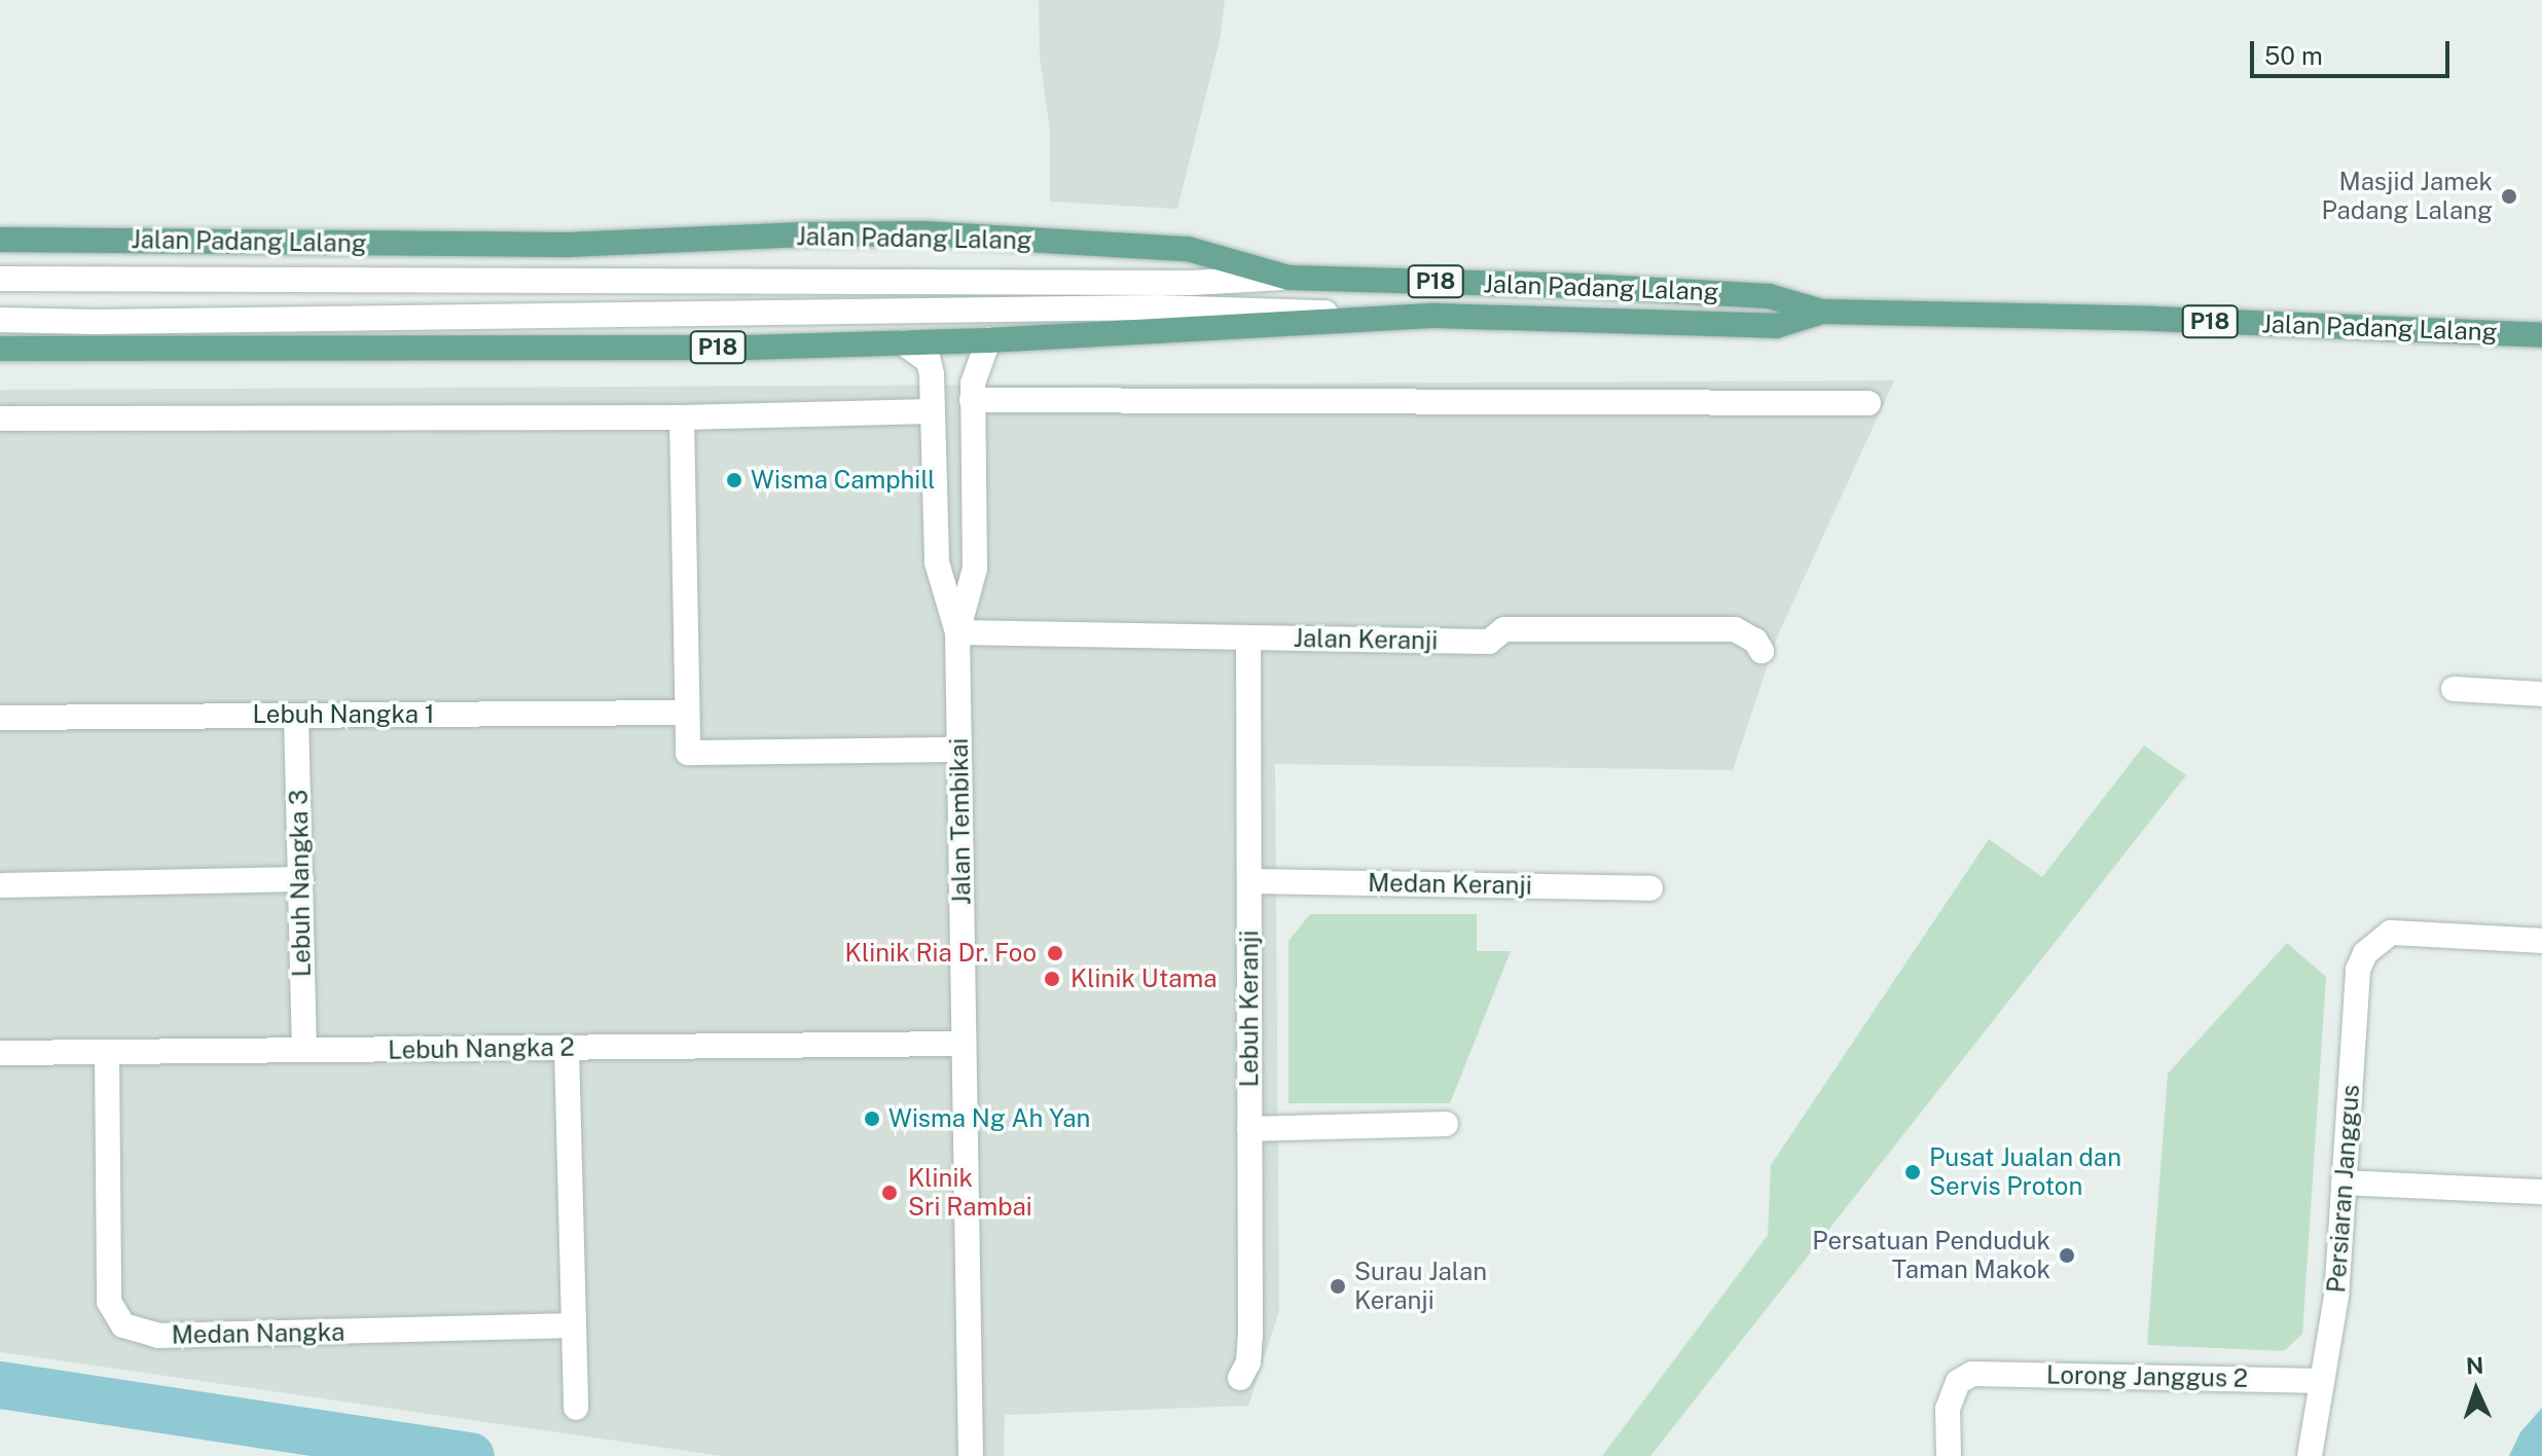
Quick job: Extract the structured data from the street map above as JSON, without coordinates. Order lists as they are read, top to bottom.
{
  "streets": {
    "main road": ["Jalan Padang Lalang", "P18"],
    "street": [
      "Jalan Keranji",
      "Lebuh Nangka 1",
      "Jalan Tembikai",
      "Lebuh Nangka 3",
      "Medan Keranji",
      "Lebuh Keranji",
      "Lebuh Nangka 2",
      "Persiaran Janggus",
      "Medan Nangka",
      "Lorong Janggus 2"
    ]
  },
  "crossings": [
    ["Jalan Padang Lalang", "Jalan Tembikai"],
    ["Jalan Keranji", "Jalan Tembikai"],
    ["Jalan Keranji", "Lebuh Keranji"],
    ["Lebuh Nangka 1", "Lebuh Nangka 3"],
    ["Jalan Tembikai", "Lebuh Nangka 2"],
    ["Lebuh Nangka 3", "Lebuh Nangka 2"],
    ["Medan Keranji", "Lebuh Keranji"],
    ["Lebuh Nangka 2", "Medan Nangka"],
    ["Persiaran Janggus", "Lorong Janggus 2"]
  ],
  "places": [
    "Masjid Jamek Padang Lalang",
    "Wisma Camphill",
    "Klinik Ria Dr. Foo",
    "Klinik Utama",
    "Wisma Ng Ah Yan",
    "Pusat Jualan dan Servis Proton",
    "Klinik Sri Rambai",
    "Persatuan Penduduk Taman Makok",
    "Surau Jalan Keranji"
  ],
  "scale_bar": "50 m",
  "north": "top"
}
